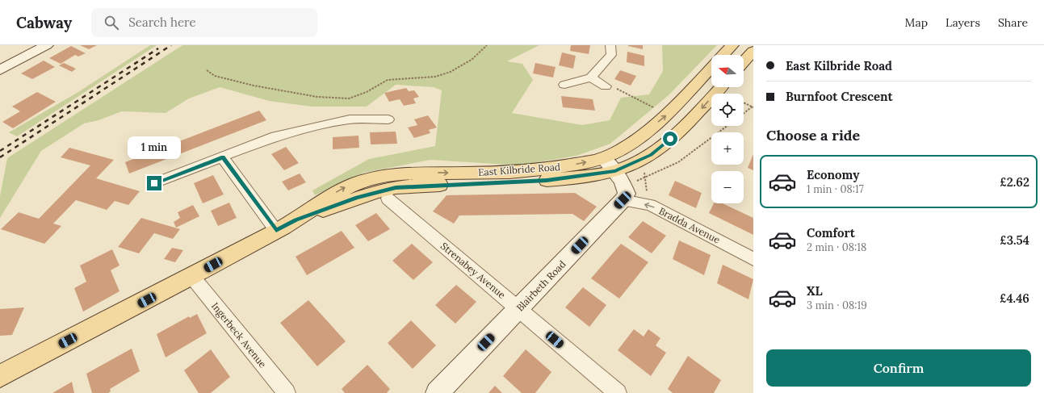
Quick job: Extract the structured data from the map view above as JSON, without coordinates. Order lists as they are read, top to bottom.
{
  "streets": {
    "main road": ["East Kilbride Road"],
    "street": [
      "Bradda Avenue",
      "Strenabey Avenue",
      "Blairbeth Road",
      "Ingerbeck Avenue"
    ]
  },
  "crossings": [
    ["East Kilbride Road", "Bradda Avenue"],
    ["East Kilbride Road", "Blairbeth Road"],
    ["East Kilbride Road", "Ingerbeck Avenue"],
    ["Bradda Avenue", "Blairbeth Road"],
    ["Strenabey Avenue", "Blairbeth Road"]
  ],
  "one_way": ["Bradda Avenue"],
  "north": "left",
  "page": {
    "header": "Cabway",
    "search": "Search here",
    "nav": ["Map", "Layers", "Share"],
    "banner": ["East Kilbride Road", "Burnfoot Crescent"],
    "map_buttons": ["+", "−"],
    "heading": "Choose a ride",
    "bubble": "1 min",
    "list": [
      {
        "name": "Economy",
        "note": "1 min · 08:17",
        "value": "£2.62"
      },
      {
        "name": "Comfort",
        "note": "2 min · 08:18",
        "value": "£3.54"
      },
      {
        "name": "XL",
        "note": "3 min · 08:19",
        "value": "£4.46"
      }
    ],
    "buttons": "Confirm"
  }
}
